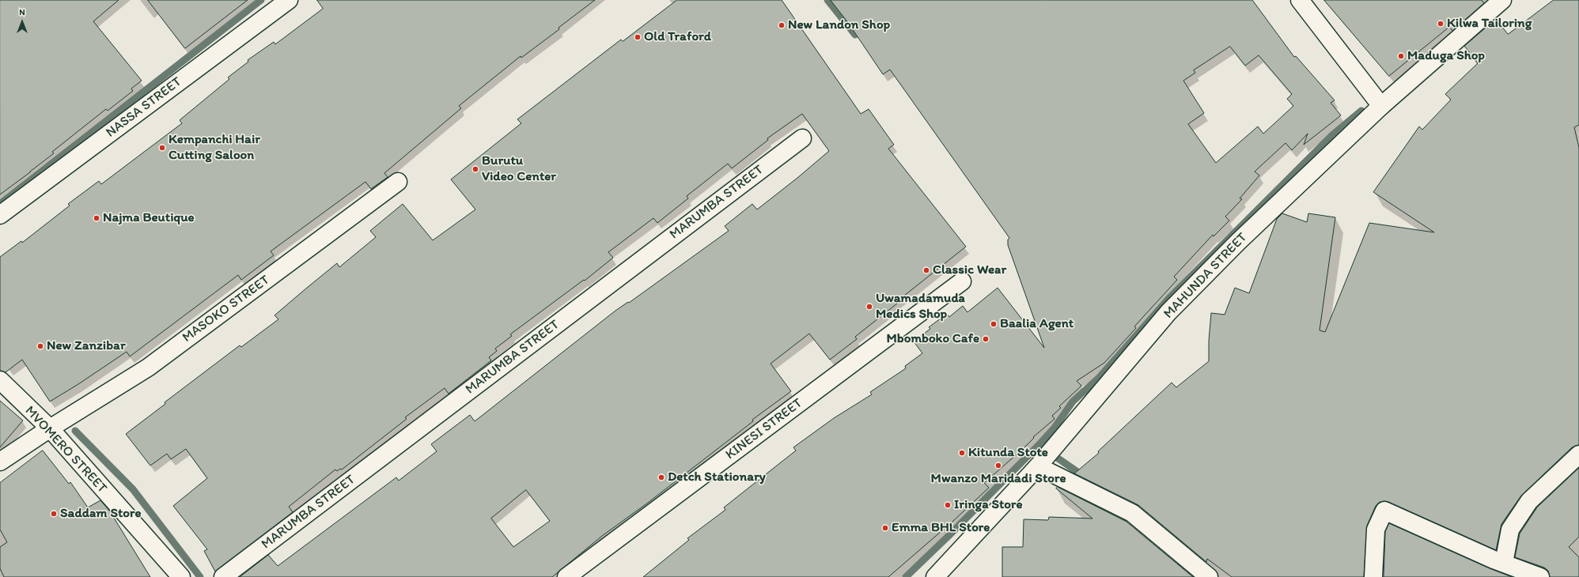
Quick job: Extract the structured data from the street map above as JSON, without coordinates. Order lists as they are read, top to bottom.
{
  "streets": {
    "street": [
      "NASSA STREET",
      "MARUMBA STREET",
      "MAHUNDA STREET",
      "MASOKO STREET",
      "KINESI STREET",
      "MVOMERO STREET"
    ]
  },
  "crossings": [
    ["MASOKO STREET", "MVOMERO STREET"]
  ],
  "places": [
    "Kilwa Tailoring",
    "New Landon Shop",
    "Old Traford",
    "Maduga Shop",
    "Kempanchi Hair Cutting Saloon",
    "Burutu Video Center",
    "Najma Beutique",
    "Classic Wear",
    "Uwamadamuda Medics Shop",
    "Baalia Agent",
    "Mbomboko Cafe",
    "New Zanzibar",
    "Kitunda Stote",
    "Mwanzo Maridadi Store",
    "Detch Stationary",
    "Iringa Store",
    "Saddam Store",
    "Emma BHL Store"
  ],
  "north": "top"
}
